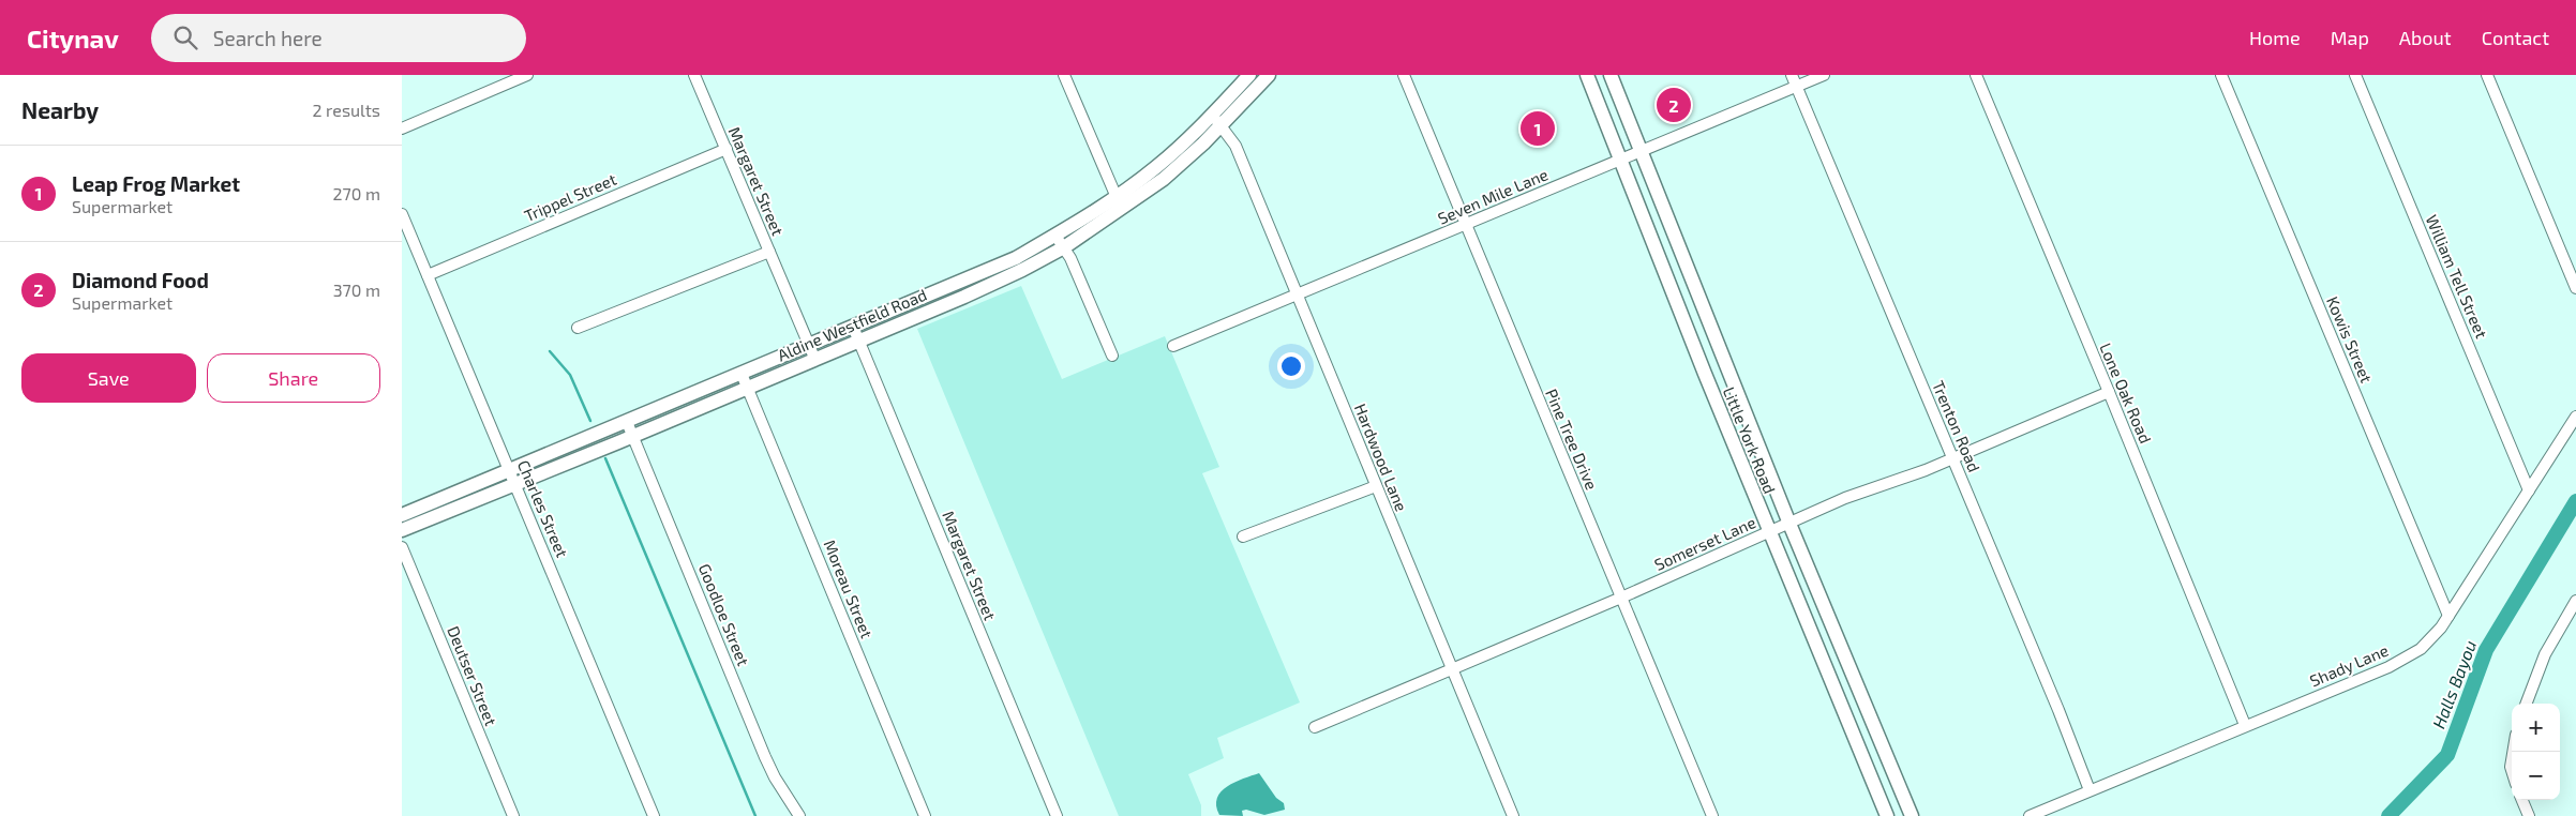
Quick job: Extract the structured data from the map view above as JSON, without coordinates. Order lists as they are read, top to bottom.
{
  "streets": {
    "main road": ["Aldine Westfield Road", "Little York Road"],
    "street": [
      "Margaret Street",
      "Seven Mile Lane",
      "Trippel Street",
      "William Tell Street",
      "Kowis Street",
      "Lone Oak Road",
      "Trenton Road",
      "Pine Tree Drive",
      "Hardwood Lane",
      "Charles Street",
      "Somerset Lane",
      "Moreau Street",
      "Goodloe Street",
      "Shady Lane",
      "Deutser Street"
    ]
  },
  "crossings": [
    ["Margaret Street", "Trippel Street"],
    ["Margaret Street", "Aldine Westfield Road"],
    ["Seven Mile Lane", "Trenton Road"],
    ["Seven Mile Lane", "Pine Tree Drive"],
    ["Seven Mile Lane", "Little York Road"],
    ["Seven Mile Lane", "Hardwood Lane"],
    ["Trippel Street", "Charles Street"],
    ["William Tell Street", "Shady Lane"],
    ["Aldine Westfield Road", "Hardwood Lane"],
    ["Aldine Westfield Road", "Charles Street"],
    ["Aldine Westfield Road", "Moreau Street"],
    ["Aldine Westfield Road", "Goodloe Street"],
    ["Kowis Street", "Shady Lane"],
    ["Lone Oak Road", "Somerset Lane"],
    ["Lone Oak Road", "Shady Lane"],
    ["Trenton Road", "Somerset Lane"],
    ["Trenton Road", "Shady Lane"],
    ["Pine Tree Drive", "Somerset Lane"],
    ["Little York Road", "Somerset Lane"],
    ["Hardwood Lane", "Somerset Lane"]
  ],
  "water": ["Halls Bayou"],
  "page": {
    "header": "Citynav",
    "search": "Search here",
    "nav": [
      "Home",
      "Map",
      "About",
      "Contact"
    ],
    "heading": ["Nearby", "2 results"],
    "pins": ["2", "1"],
    "list": [
      {
        "mark": "1",
        "name": "Leap Frog Market",
        "note": "Supermarket",
        "value": "270 m"
      },
      {
        "mark": "2",
        "name": "Diamond Food",
        "note": "Supermarket",
        "value": "370 m"
      }
    ],
    "buttons": ["Save", "Share"],
    "map_buttons": ["+", "−"]
  }
}
